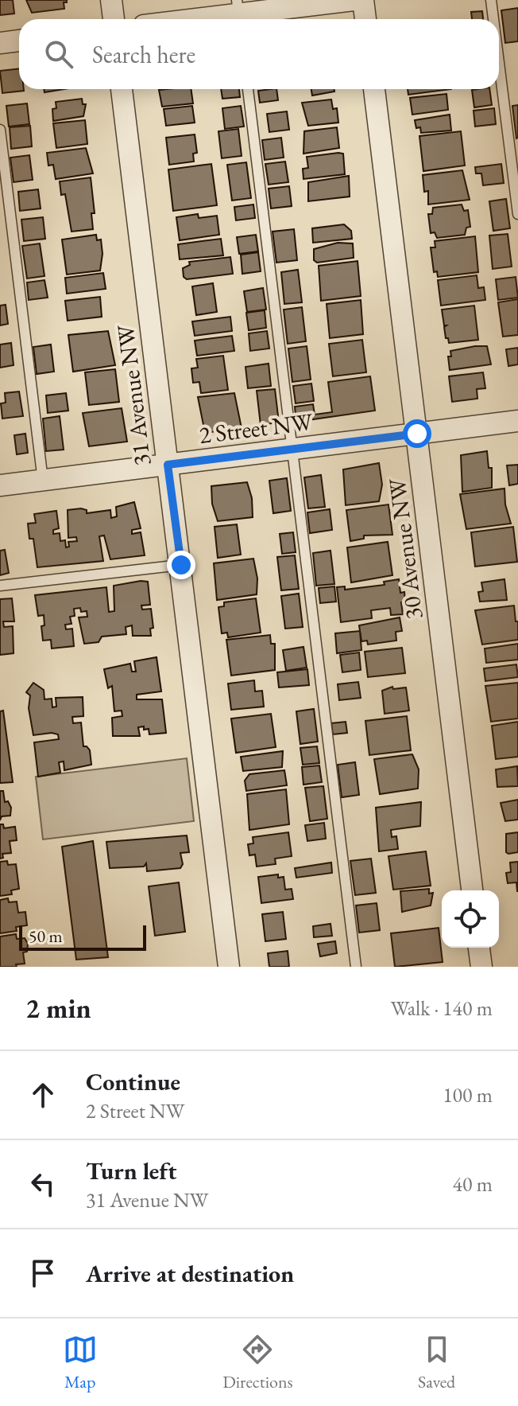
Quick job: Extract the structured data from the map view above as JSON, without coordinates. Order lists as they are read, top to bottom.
{
  "streets": {
    "street": ["31 Avenue NW", "2 Street NW", "30 Avenue NW"]
  },
  "crossings": [
    ["31 Avenue NW", "2 Street NW"],
    ["2 Street NW", "30 Avenue NW"]
  ],
  "scale_bar": "50 m",
  "page": {
    "search": "Search here",
    "scale": "50 m",
    "heading": ["2 min", "Walk · 140 m"],
    "list": [
      ["Continue", "2 Street NW", "100 m"],
      ["Turn left", "31 Avenue NW", "40 m"],
      "Arrive at destination"
    ],
    "nav": ["Map", "Directions", "Saved"]
  }
}
